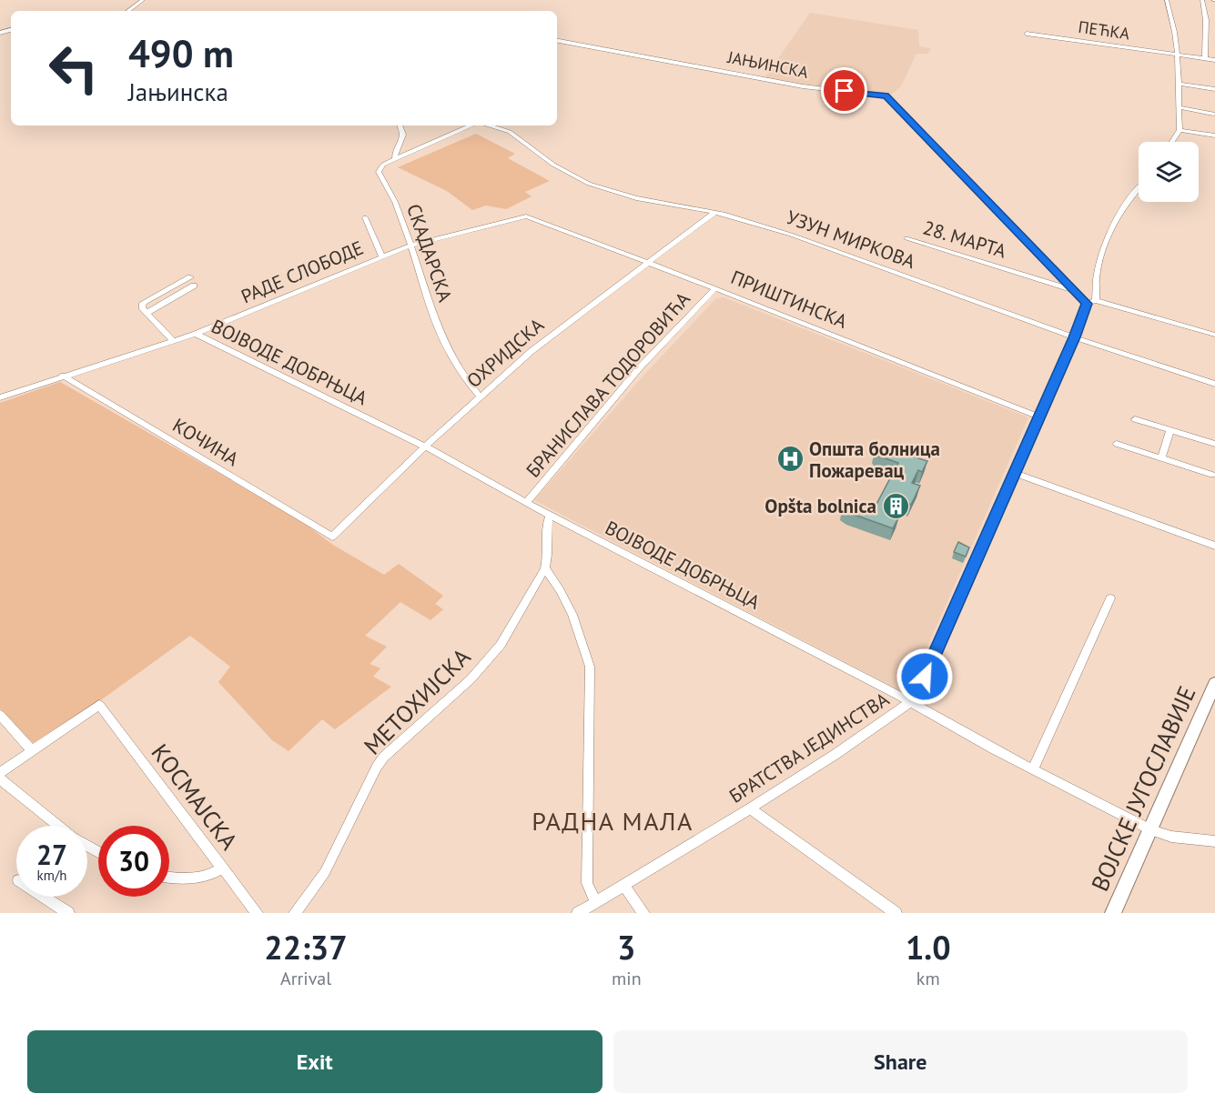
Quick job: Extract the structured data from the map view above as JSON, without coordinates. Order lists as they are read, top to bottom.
{
  "streets": {
    "main road": ["ВОЈСКЕ ЈУГОСЛАВИЈЕ"],
    "street": [
      "ПЕЋКА",
      "ЈАЊИНСКА",
      "УЗУН МИРКОВА",
      "28. МАРТА",
      "СКАДАРСКА",
      "РАДЕ СЛОБОДЕ",
      "ПРИШТИНСКА",
      "ОХРИДСКА",
      "ВОЈВОДЕ ДОБРЊЦА",
      "БРАНИСЛАВА ТОДОРОВИЋА",
      "КОЧИНА",
      "МЕТОХИЈСКА",
      "БРАТСТВА ЈЕДИНСТВА",
      "КОСМАЈСКА"
    ]
  },
  "crossings": [
    ["ЈАЊИНСКА", "28. МАРТА"],
    ["ЈАЊИНСКА", "БРАТСТВА ЈЕДИНСТВА"],
    ["УЗУН МИРКОВА", "ОХРИДСКА"],
    ["УЗУН МИРКОВА", "БРАТСТВА ЈЕДИНСТВА"],
    ["СКАДАРСКА", "РАДЕ СЛОБОДЕ"],
    ["СКАДАРСКА", "ОХРИДСКА"],
    ["РАДЕ СЛОБОДЕ", "ПРИШТИНСКА"],
    ["РАДЕ СЛОБОДЕ", "ВОЈВОДЕ ДОБРЊЦА"],
    ["РАДЕ СЛОБОДЕ", "КОЧИНА"],
    ["ПРИШТИНСКА", "ОХРИДСКА"],
    ["ПРИШТИНСКА", "БРАНИСЛАВА ТОДОРОВИЋА"],
    ["ПРИШТИНСКА", "БРАТСТВА ЈЕДИНСТВА"],
    ["ОХРИДСКА", "ВОЈВОДЕ ДОБРЊЦА"],
    ["ОХРИДСКА", "КОЧИНА"],
    ["ВОЈВОДЕ ДОБРЊЦА", "БРАНИСЛАВА ТОДОРОВИЋА"],
    ["ВОЈВОДЕ ДОБРЊЦА", "МЕТОХИЈСКА"],
    ["ВОЈВОДЕ ДОБРЊЦА", "БРАТСТВА ЈЕДИНСТВА"],
    ["ВОЈВОДЕ ДОБРЊЦА", "ВОЈСКЕ ЈУГОСЛАВИЈЕ"]
  ],
  "districts": ["РАДНА МАЛА"],
  "places": {
    "hospital": ["Општа болница Пожаревац"],
    "building": ["Opšta bolnica"]
  },
  "page": {
    "turn": ["490 m", "Јањинска"],
    "speed": "27 km/h",
    "limit": "30",
    "eta": [
      "22:37",
      "Arrival",
      "3",
      "min",
      "1.0",
      "km"
    ],
    "buttons": ["Exit", "Share"]
  }
}
